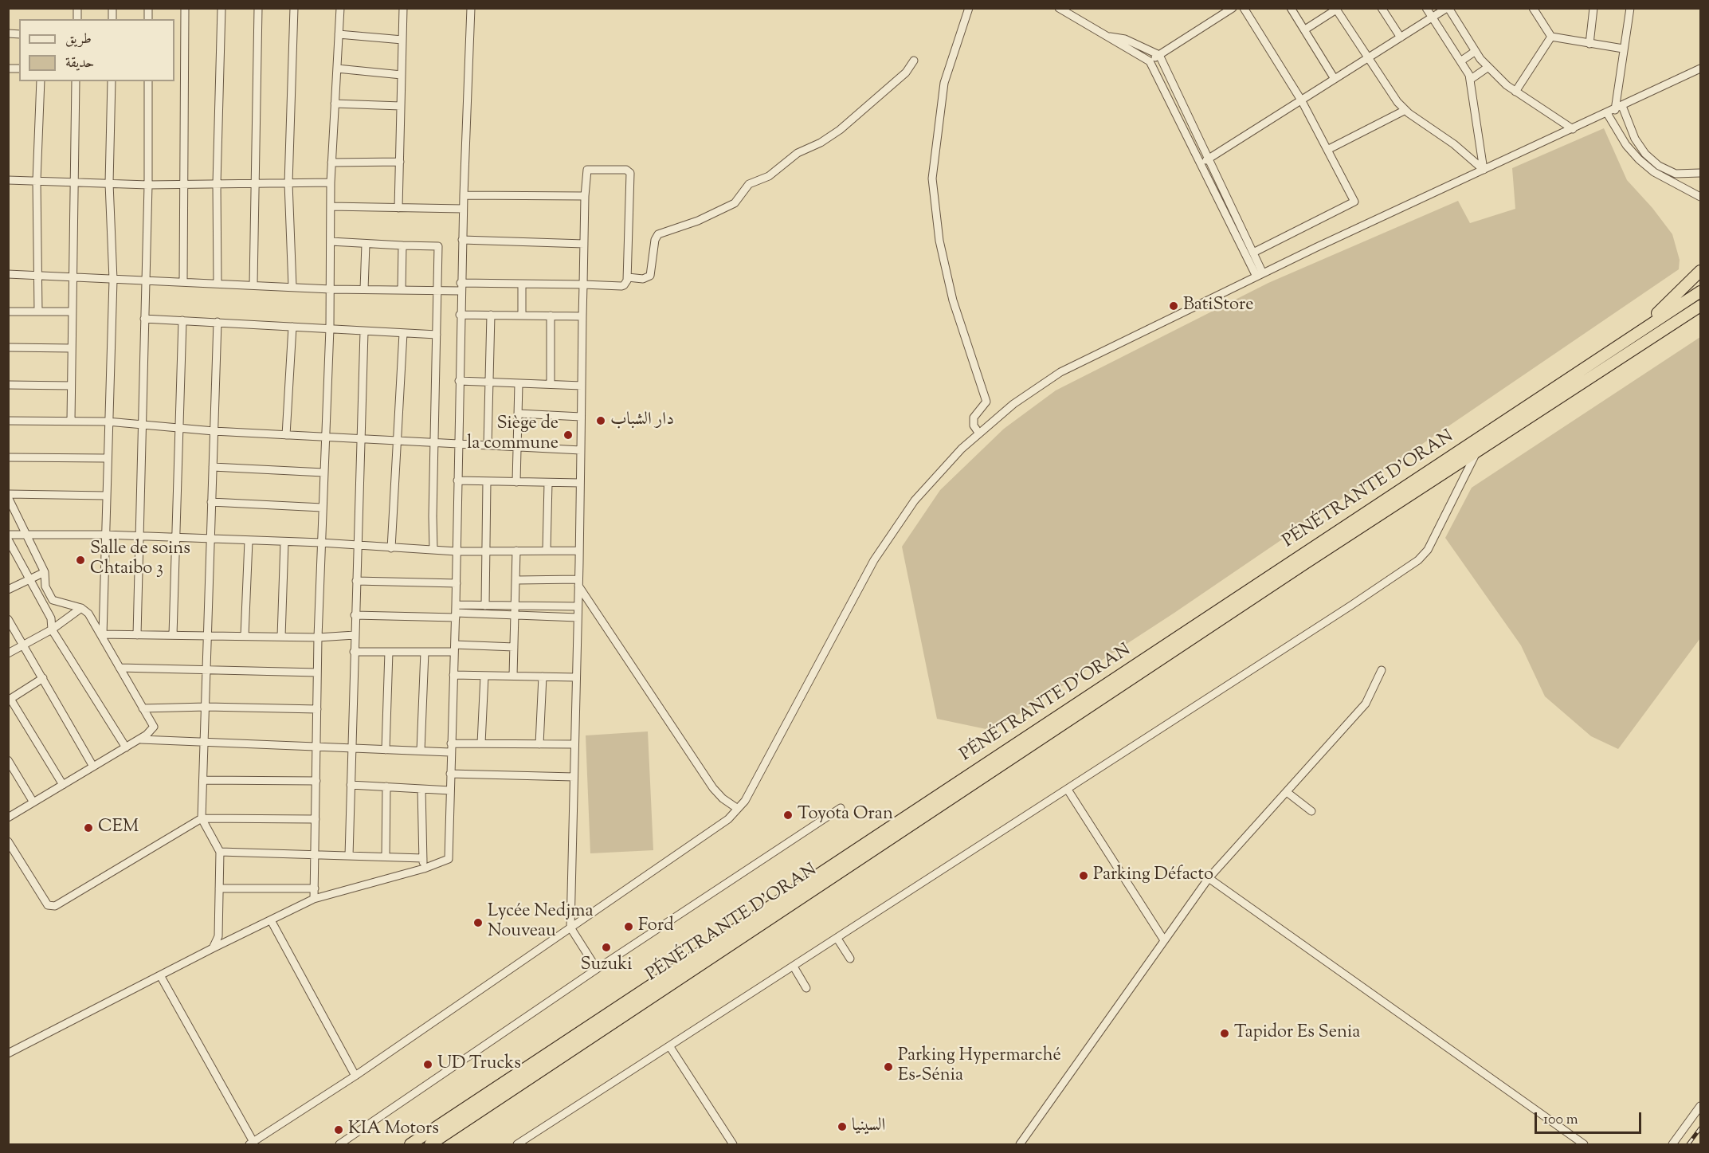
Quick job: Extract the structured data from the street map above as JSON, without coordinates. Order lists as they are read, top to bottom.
{
  "streets": {
    "highway": ["PÉNÉTRANTE D'ORAN"]
  },
  "places": [
    "BatiStore",
    "دار الشباب",
    "Siège de la commune",
    "Salle de soins Chtaibo 3",
    "Toyota Oran",
    "CEM",
    "Parking Défacto",
    "Lycée Nedjma Nouveau",
    "Ford",
    "Suzuki",
    "Tapidor Es Senia",
    "UD Trucks",
    "Parking Hypermarché Es-Sénia",
    "السينيا",
    "KIA Motors"
  ],
  "legend": ["طريق", "حديقة"],
  "scale_bar": "100 m"
}
